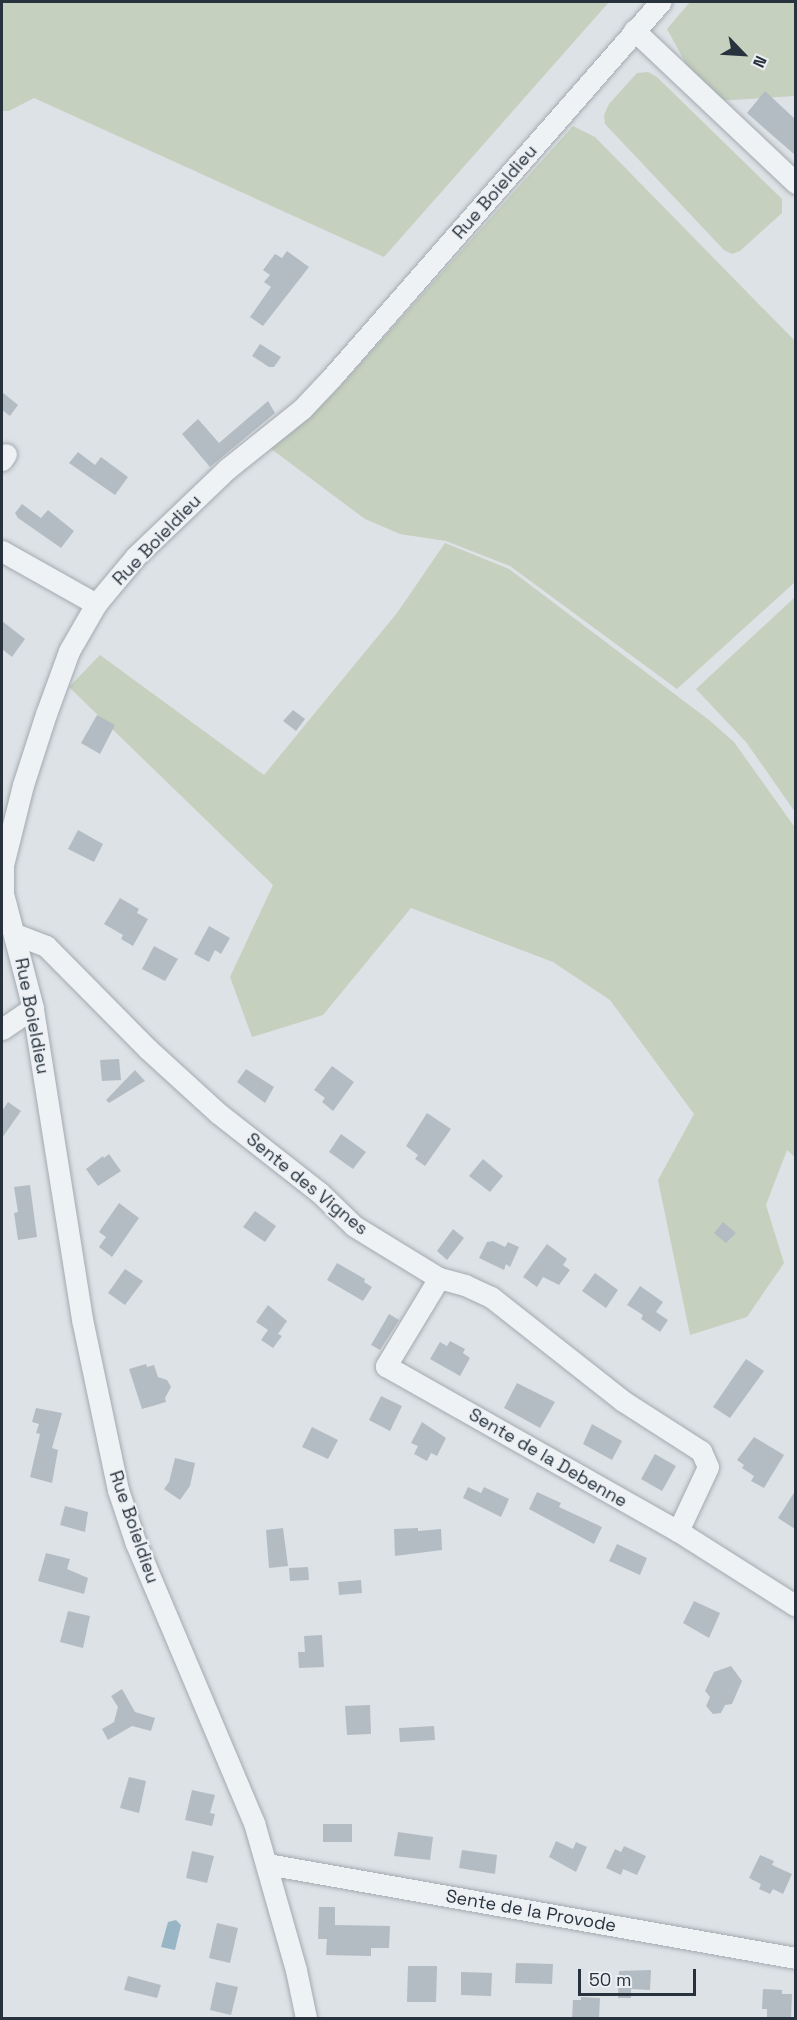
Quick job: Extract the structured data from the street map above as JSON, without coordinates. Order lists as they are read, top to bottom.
{
  "streets": {
    "street": [
      "Rue Boieldieu",
      "Sente des Vignes",
      "Sente de la Debenne",
      "Sente de la Provode"
    ]
  },
  "crossings": [
    ["Rue Boieldieu", "Sente des Vignes"],
    ["Rue Boieldieu", "Sente de la Provode"],
    ["Sente des Vignes", "Sente de la Debenne"]
  ],
  "scale_bar": "50 m",
  "north": "bottom right"
}
